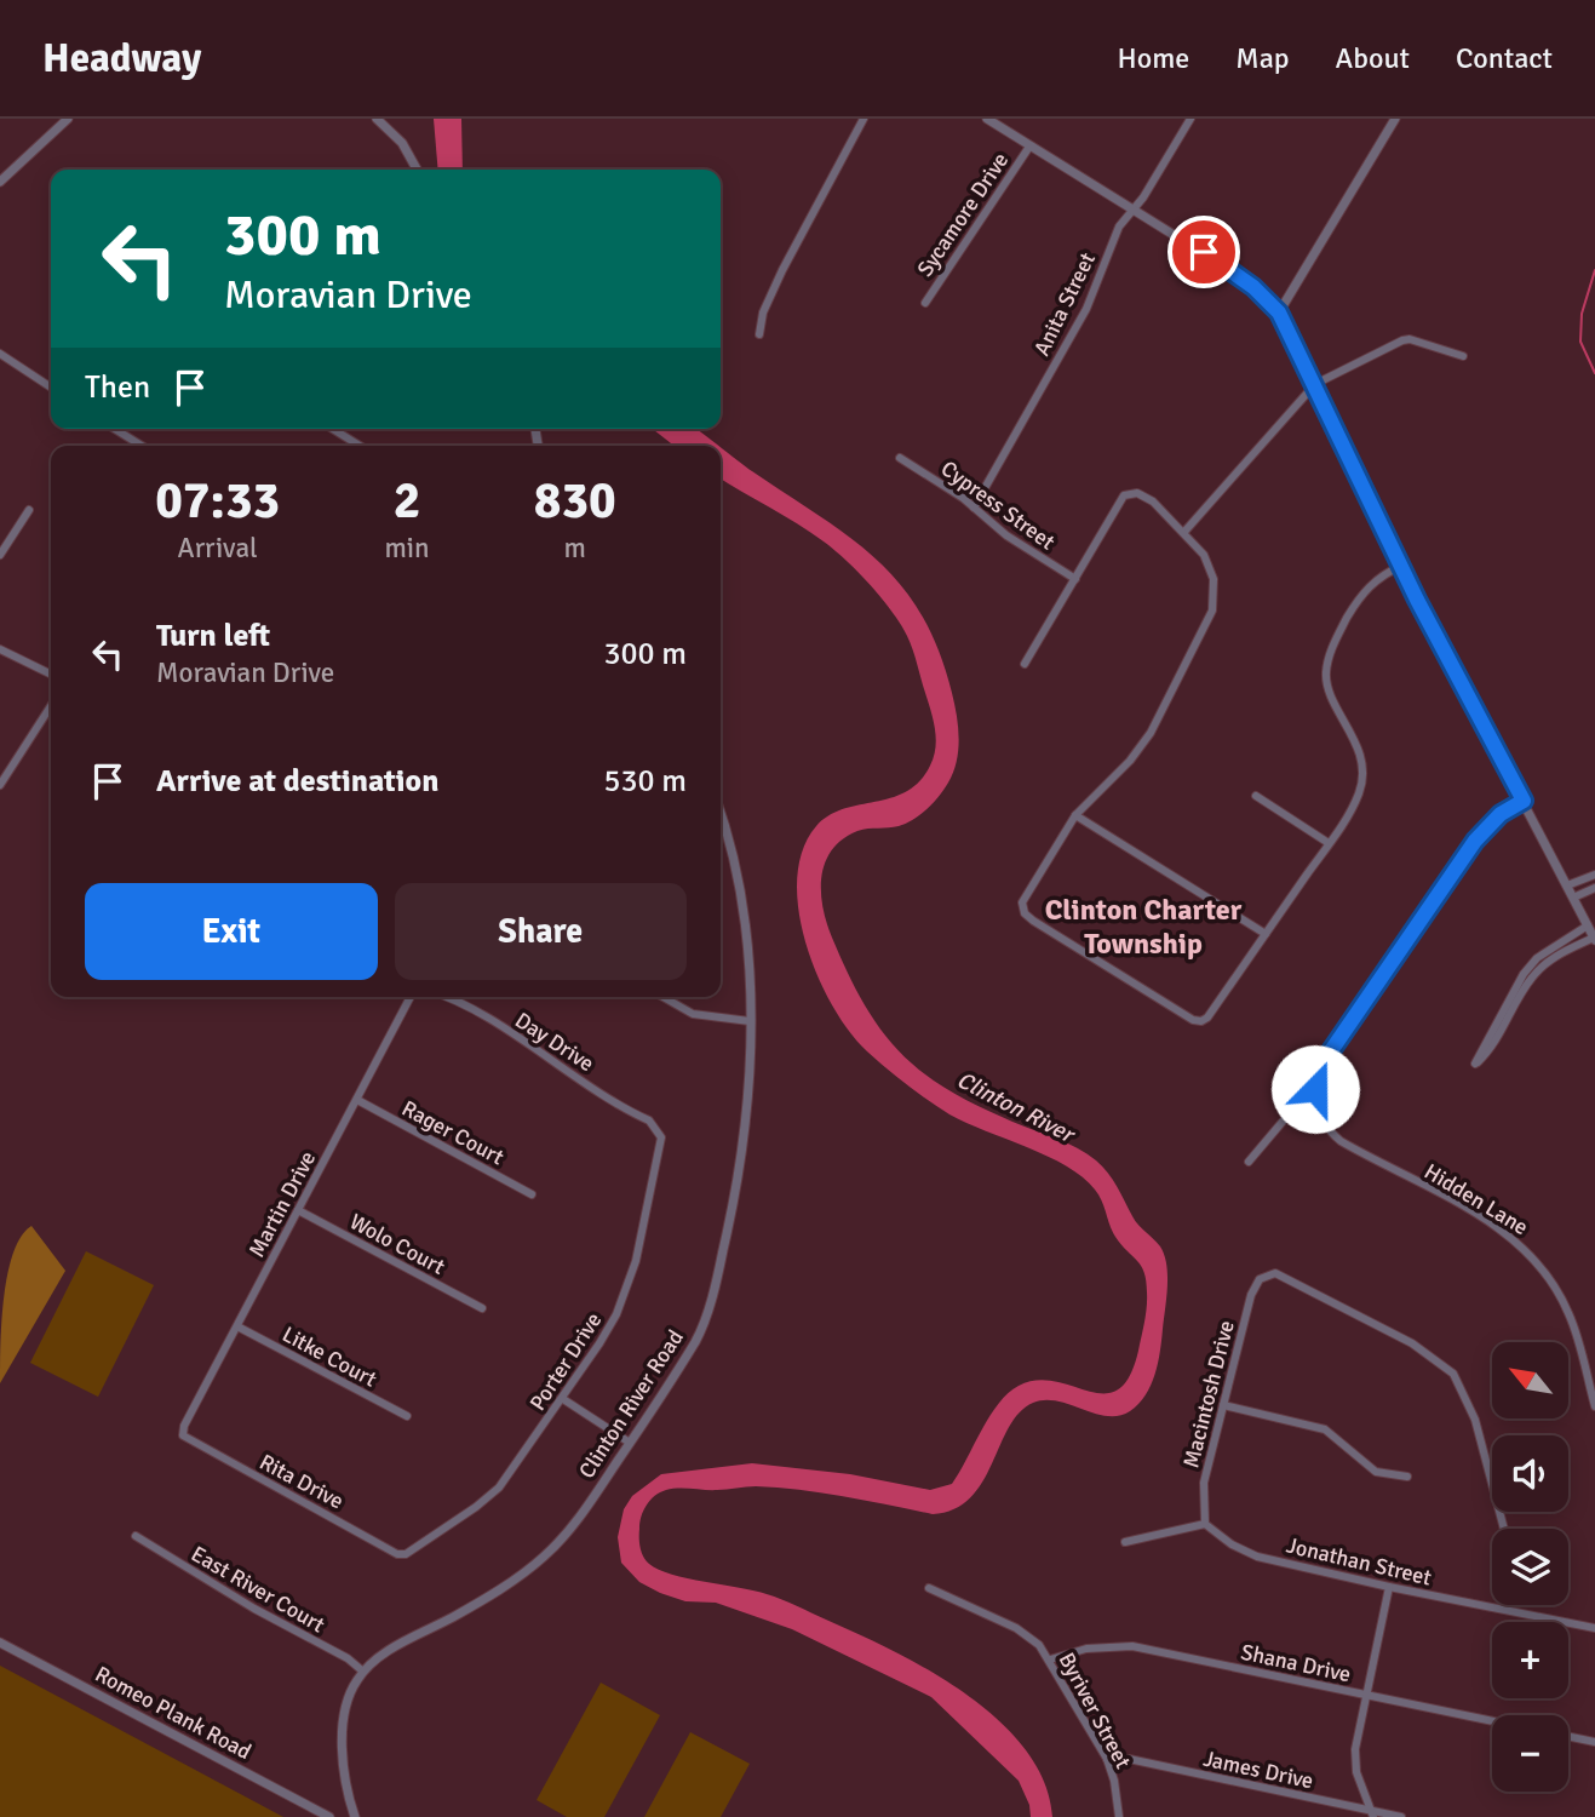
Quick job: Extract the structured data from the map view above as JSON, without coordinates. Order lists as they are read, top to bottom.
{
  "streets": {
    "street": [
      "Sycamore Drive",
      "Anita Street",
      "Cypress Street",
      "Day Drive",
      "Rager Court",
      "Hidden Lane",
      "Martin Drive",
      "Wolo Court",
      "Litke Court",
      "Porter Drive",
      "Macintosh Drive",
      "Clinton River Road",
      "Rita Drive",
      "Jonathan Street",
      "East River Court",
      "Shana Drive",
      "Byriver Street",
      "Romeo Plank Road",
      "James Drive"
    ]
  },
  "crossings": [
    ["Anita Street", "Cypress Street"],
    ["Day Drive", "Porter Drive"],
    ["Rager Court", "Martin Drive"],
    ["Martin Drive", "Wolo Court"],
    ["Martin Drive", "Litke Court"],
    ["Martin Drive", "Rita Drive"],
    ["Porter Drive", "Rita Drive"],
    ["Macintosh Drive", "Jonathan Street"],
    ["Clinton River Road", "East River Court"],
    ["Shana Drive", "Byriver Street"],
    ["Byriver Street", "James Drive"]
  ],
  "districts": ["Clinton Charter Township"],
  "water": ["Clinton River"],
  "north": "top left",
  "page": {
    "header": "Headway",
    "nav": [
      "Home",
      "Map",
      "About",
      "Contact"
    ],
    "turn": ["300 m", "Moravian Drive"],
    "then": "Then",
    "eta": [
      "07:33",
      "Arrival",
      "2",
      "min",
      "830",
      "m"
    ],
    "list": [
      {
        "name": "Turn left",
        "note": "Moravian Drive",
        "value": "300 m"
      },
      {
        "name": "Arrive at destination",
        "value": "530 m"
      }
    ],
    "buttons": ["Exit", "Share"],
    "map_buttons": ["+", "−"]
  }
}
